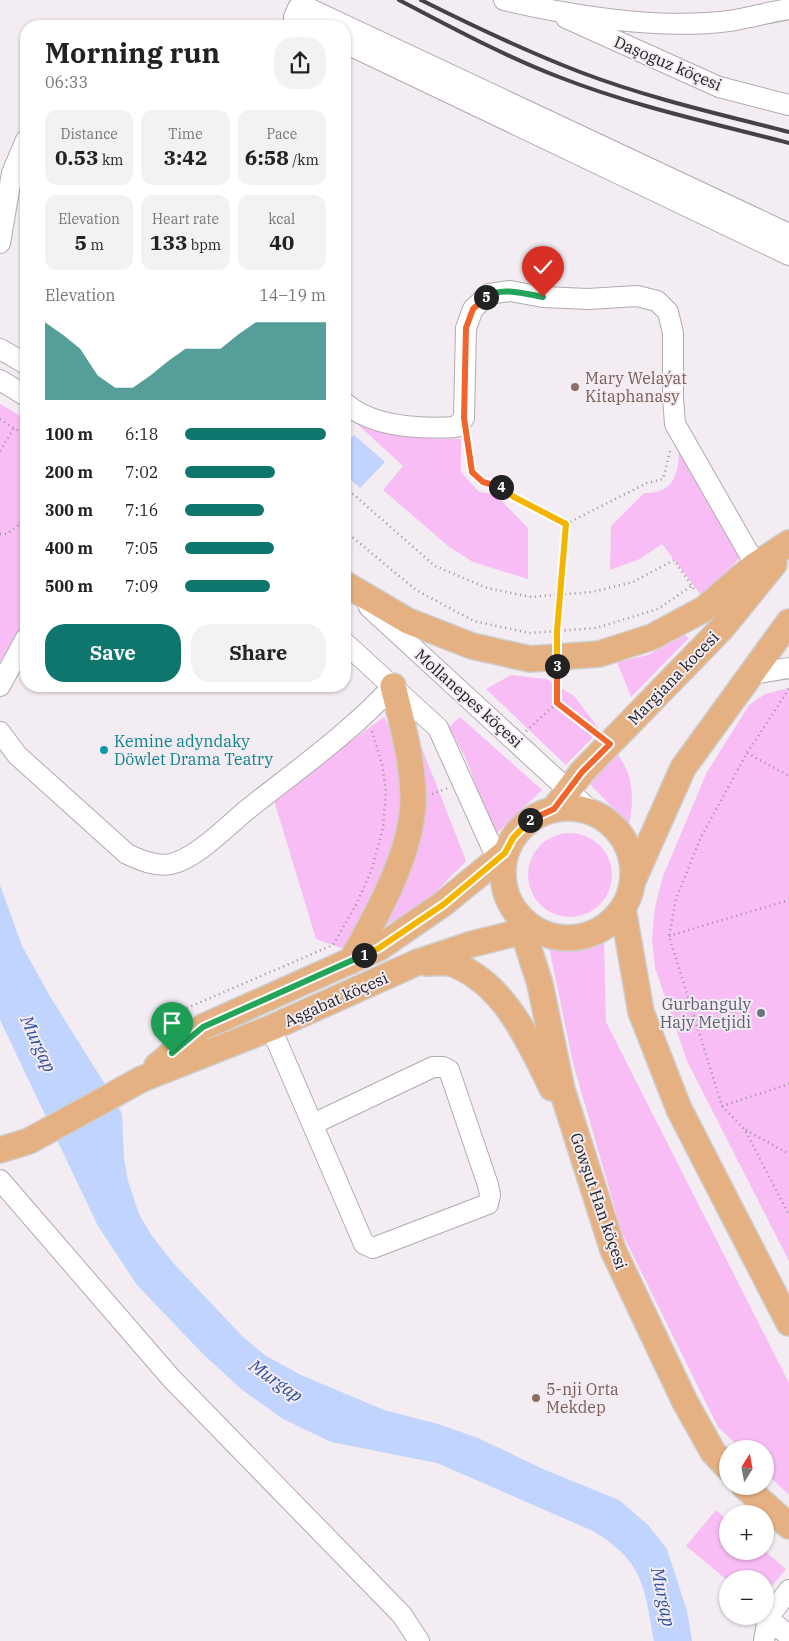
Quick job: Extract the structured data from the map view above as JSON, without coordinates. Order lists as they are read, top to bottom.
{
  "streets": {
    "main road": ["Margiana kocesi", "Aşgabat köçesi", "Gowşut Han köçesi"],
    "street": ["Daşoguz köçesi", "Mollanepes köçesi"]
  },
  "crossings": [
    ["Margiana kocesi", "Mollanepes köçesi"],
    ["Margiana kocesi", "Aşgabat köçesi"],
    ["Margiana kocesi", "Gowşut Han köçesi"],
    ["Mollanepes köçesi", "Aşgabat köçesi"],
    ["Mollanepes köçesi", "Gowşut Han köçesi"],
    ["Aşgabat köçesi", "Gowşut Han köçesi"]
  ],
  "water": ["Murgap"],
  "places": [
    "Mary Welaýat Kitaphanasy",
    "Kemine adyndaky Döwlet Drama Teatry",
    "Gurbanguly Hajy Metjidi",
    "5-nji Orta Mekdep"
  ],
  "north": "top",
  "page": {
    "heading": ["Morning run", "06:33"],
    "stats": [
      ["Distance", "0.53 km"],
      ["Time", "3:42"],
      ["Pace", "6:58 /km"],
      ["Elevation", "5 m"],
      ["Heart rate", "133 bpm"],
      ["kcal", "40"]
    ],
    "chart": ["Elevation", "14–19 m"],
    "pins": [
      "5",
      "4",
      "3",
      "2",
      "1"
    ],
    "list": [
      {
        "name": "100 m",
        "note": "6:18"
      },
      {
        "name": "200 m",
        "note": "7:02"
      },
      {
        "name": "300 m",
        "note": "7:16"
      },
      {
        "name": "400 m",
        "note": "7:05"
      },
      {
        "name": "500 m",
        "note": "7:09"
      }
    ],
    "buttons": ["Save", "Share"],
    "map_buttons": ["+", "−"]
  }
}
